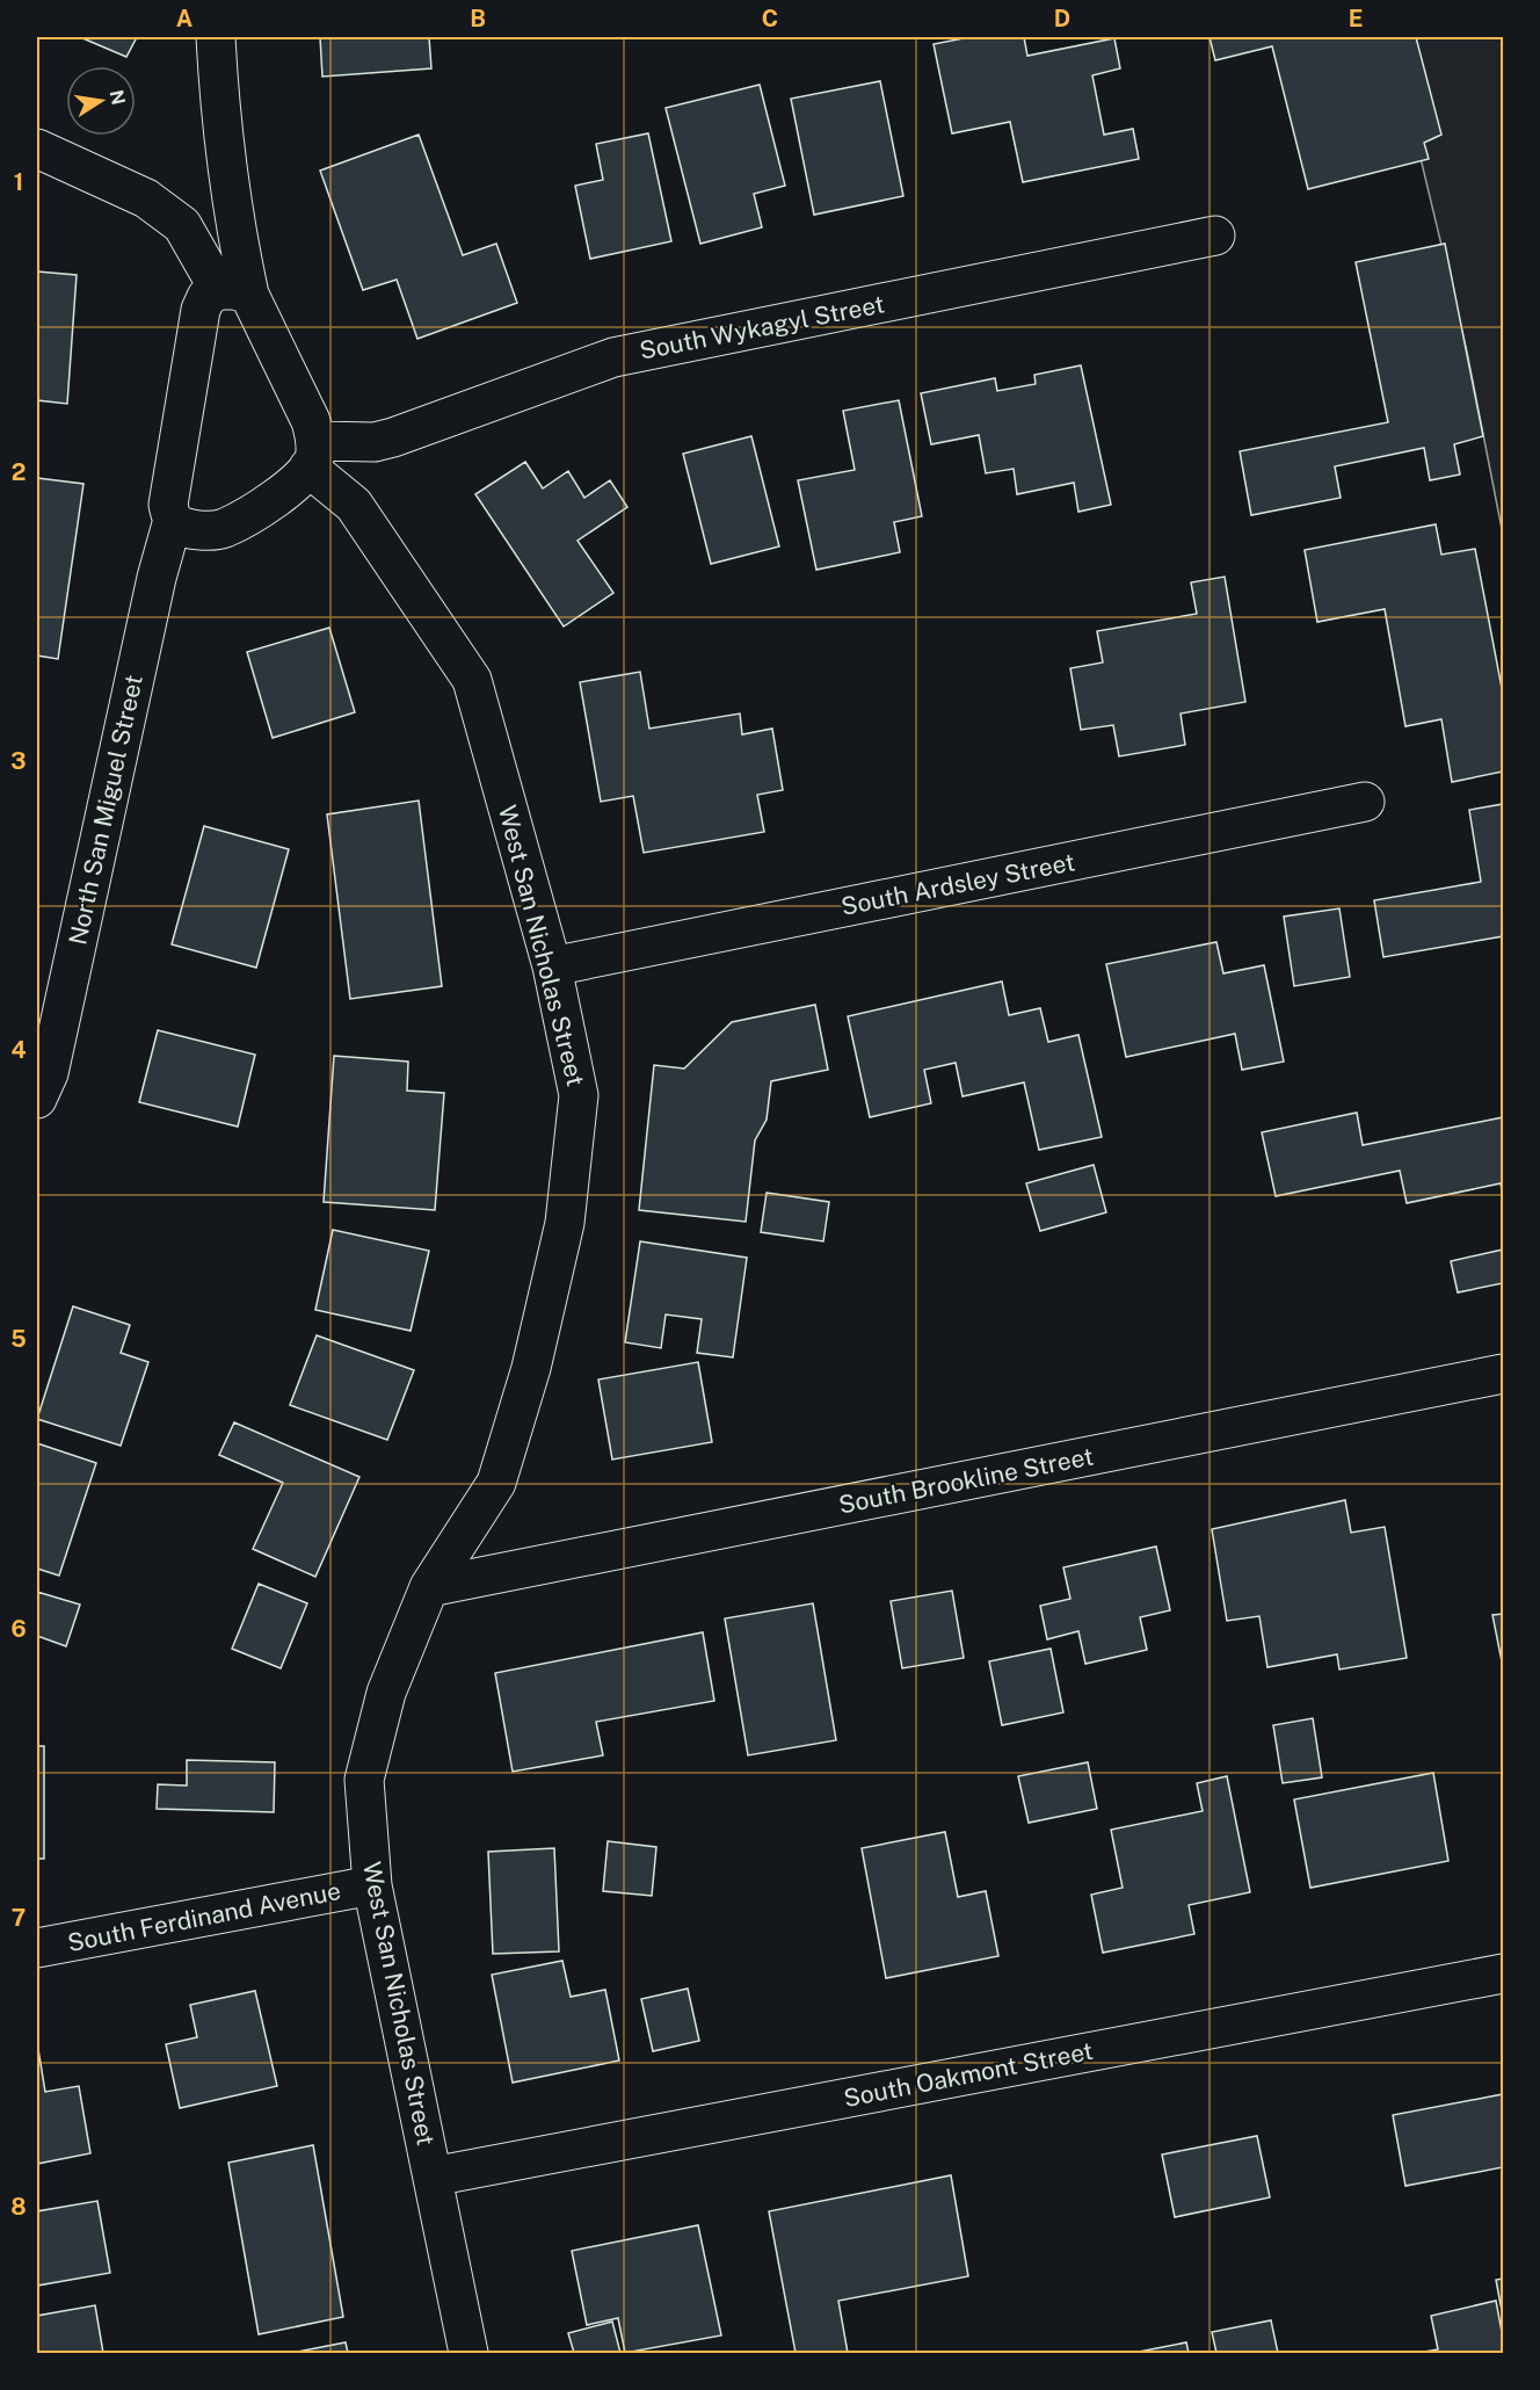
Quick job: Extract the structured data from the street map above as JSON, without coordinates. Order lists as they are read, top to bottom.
{
  "streets": {
    "street": [
      "South Wykagyl Street",
      "North San Miguel Street",
      "South Ardsley Street",
      "West San Nicholas Street",
      "South Brookline Street",
      "South Ferdinand Avenue",
      "South Oakmont Street"
    ]
  },
  "crossings": [
    ["South Wykagyl Street", "West San Nicholas Street"],
    ["South Ardsley Street", "West San Nicholas Street"],
    ["West San Nicholas Street", "South Brookline Street"],
    ["West San Nicholas Street", "South Ferdinand Avenue"],
    ["West San Nicholas Street", "South Oakmont Street"]
  ],
  "north": "right",
  "grid": {
    "columns": [
      "A",
      "B",
      "C",
      "D",
      "E"
    ],
    "rows": [
      "1",
      "2",
      "3",
      "4",
      "5",
      "6",
      "7",
      "8"
    ]
  }
}
